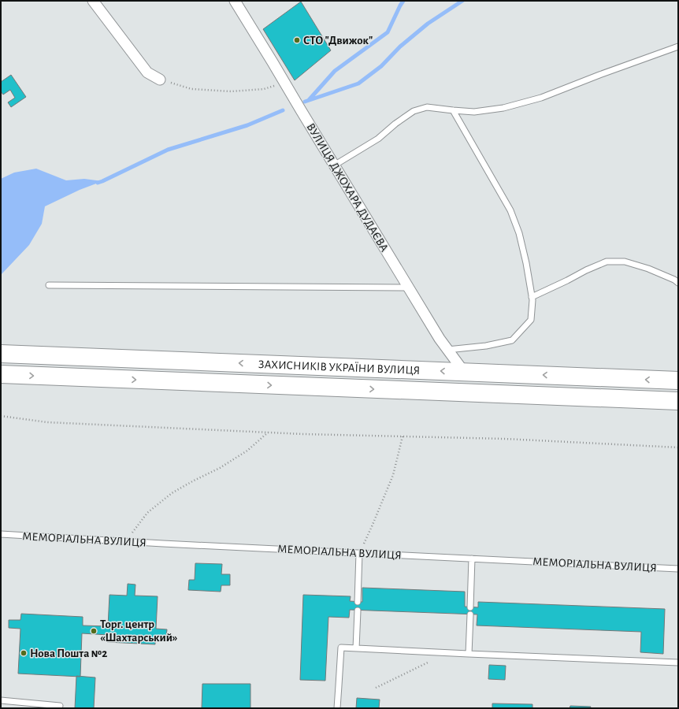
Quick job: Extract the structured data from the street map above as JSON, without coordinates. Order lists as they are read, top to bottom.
{
  "streets": {
    "highway": ["ЗАХИСНИКІВ УКРАЇНИ ВУЛИЦЯ"],
    "street": ["ВУЛИЦЯ ДЖОХАРА ДУДАЄВА"],
    "lane": ["МЕМОРІАЛЬНА ВУЛИЦЯ"]
  },
  "crossings": [
    ["ВУЛИЦЯ ДЖОХАРА ДУДАЄВА", "ЗАХИСНИКІВ УКРАЇНИ ВУЛИЦЯ"]
  ],
  "places": ["СТО \"Движок\"", "Торг. центр «Шахтарський»", "Нова Пошта №2"]
}
